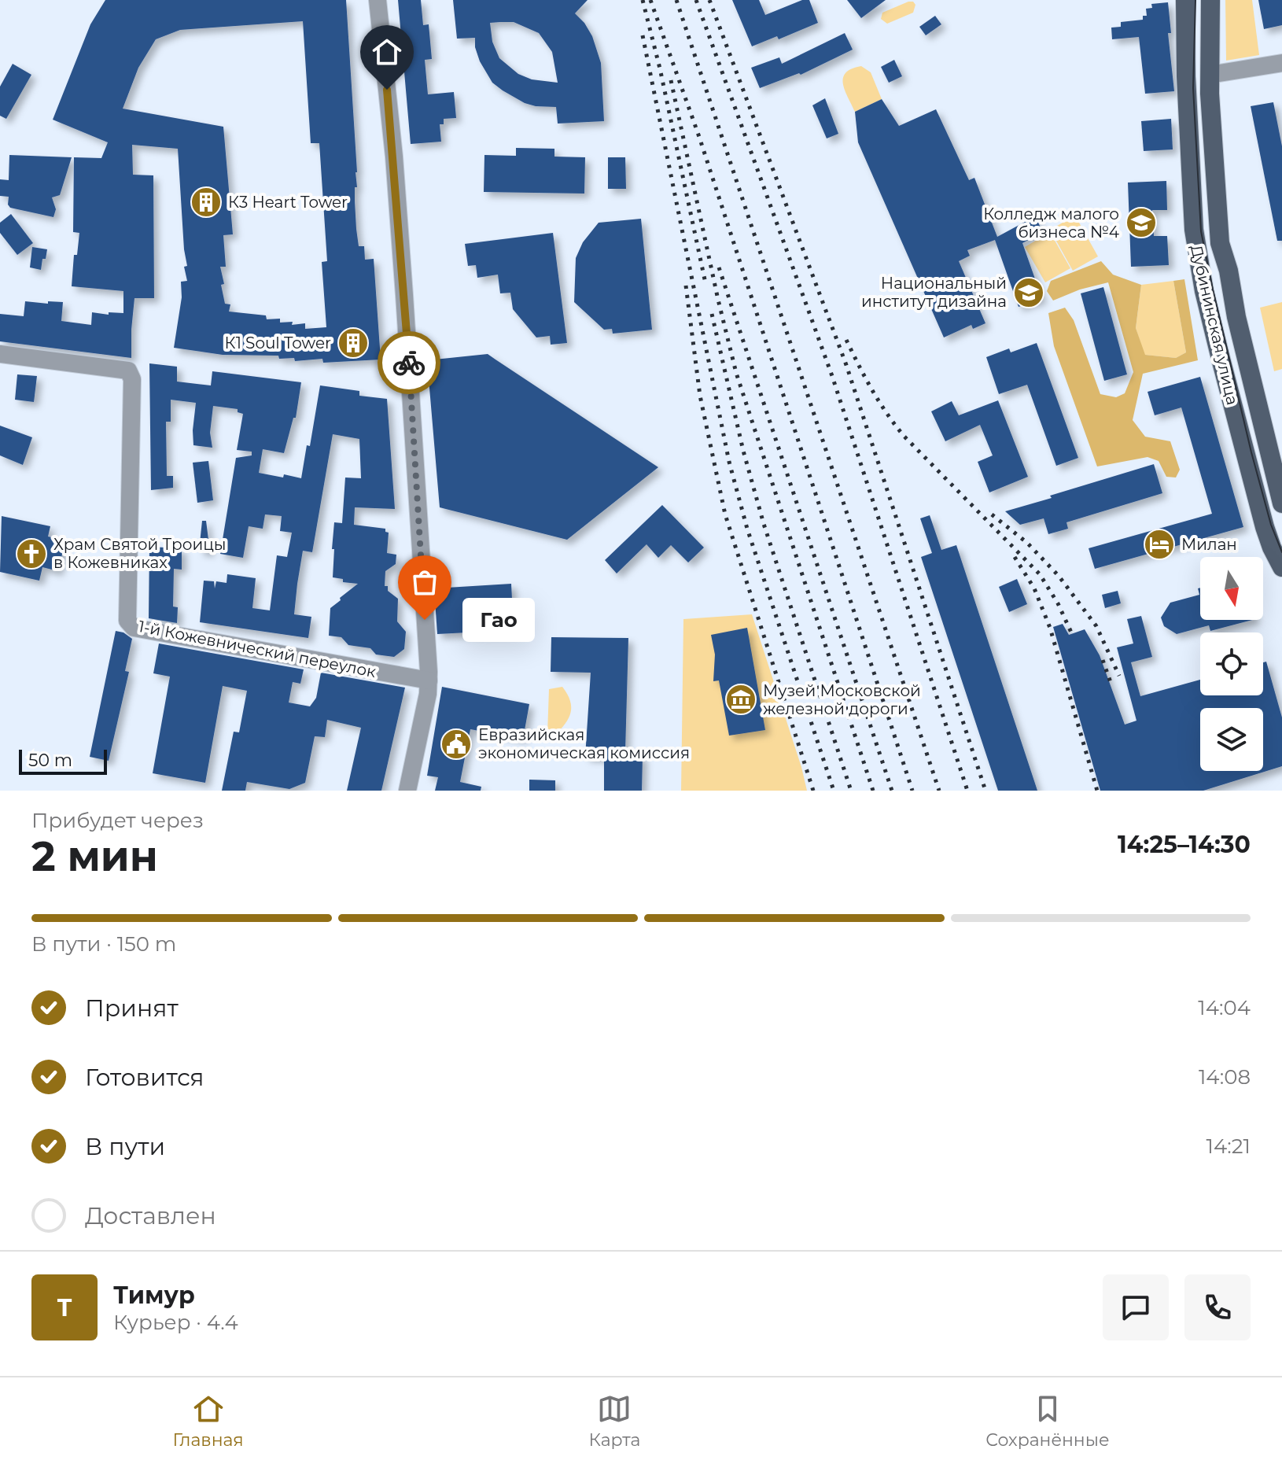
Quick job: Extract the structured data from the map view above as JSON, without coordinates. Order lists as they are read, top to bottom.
{
  "streets": {
    "main road": ["Дубининская улица"],
    "street": ["1-й Кожевнический переулок"]
  },
  "places": {
    "building": ["К3 Heart Tower", "К1 Soul Tower"],
    "school or university": ["Колледж малого бизнеса №4", "Национальный институт дизайна"],
    "hotel": ["Милан"],
    "church": ["Храм Святой Троицы в Кожевниках"],
    "other": ["Гао"],
    "museum": ["Музей Московской железной дороги"],
    "public building": ["Евразийская экономическая комиссия"]
  },
  "scale_bar": "50 m",
  "north": "bottom",
  "page": {
    "bubble": "Гао",
    "scale": "50 m",
    "heading": ["2 мин", "Прибудет через", "14:25–14:30"],
    "panel": ["Тимур", "Курьер · 4.4"],
    "bar": "В пути · 150 m",
    "list": [
      ["Принят", "14:04"],
      ["Готовится", "14:08"],
      ["В пути", "14:21"],
      "Доставлен"
    ],
    "round": "Т",
    "tabs": ["Главная", "Карта", "Сохранённые"]
  }
}
